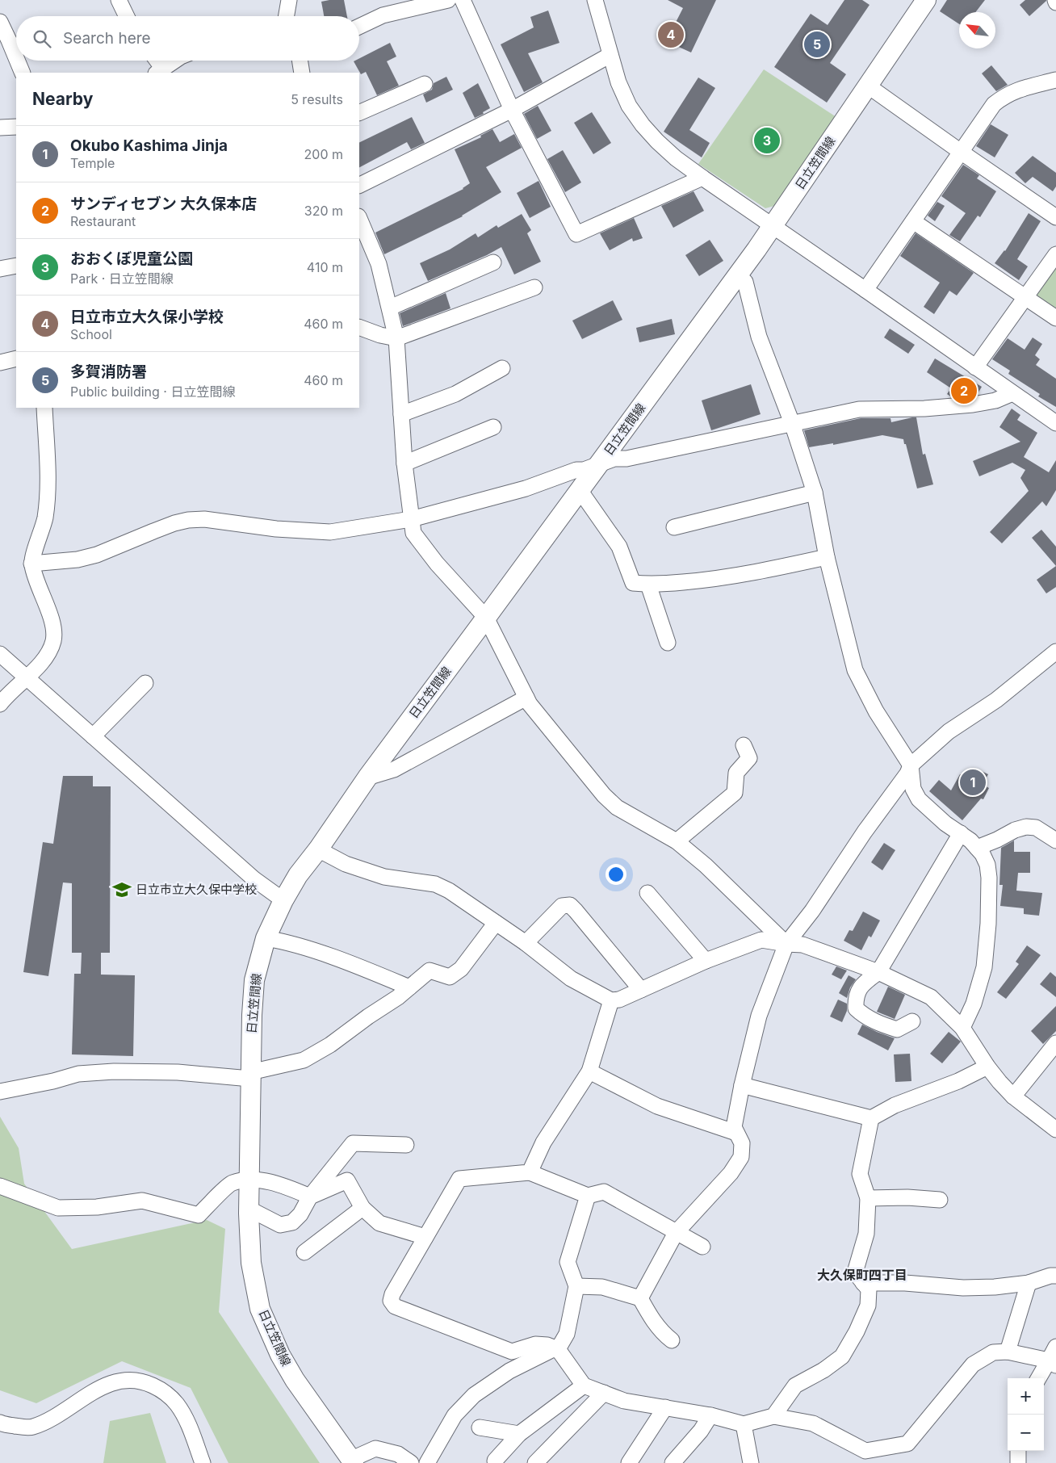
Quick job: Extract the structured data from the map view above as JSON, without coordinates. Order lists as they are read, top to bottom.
{
  "streets": {
    "main road": ["日立笠間線"]
  },
  "districts": ["大久保町四丁目"],
  "places": {
    "school or university": ["日立市立大久保中学校"]
  },
  "north": "top left",
  "page": {
    "search": "Search here",
    "pins": [
      "4",
      "5",
      "3",
      "2",
      "1"
    ],
    "heading": ["Nearby", "5 results"],
    "list": [
      {
        "mark": "1",
        "name": "Okubo Kashima Jinja",
        "note": "Temple",
        "value": "200 m"
      },
      {
        "mark": "2",
        "name": "サンディセブン 大久保本店",
        "note": "Restaurant",
        "value": "320 m"
      },
      {
        "mark": "3",
        "name": "おおくぼ児童公園",
        "note": "Park · 日立笠間線",
        "value": "410 m"
      },
      {
        "mark": "4",
        "name": "日立市立大久保小学校",
        "note": "School",
        "value": "460 m"
      },
      {
        "mark": "5",
        "name": "多賀消防署",
        "note": "Public building · 日立笠間線",
        "value": "460 m"
      }
    ],
    "map_buttons": ["+", "−"]
  }
}
